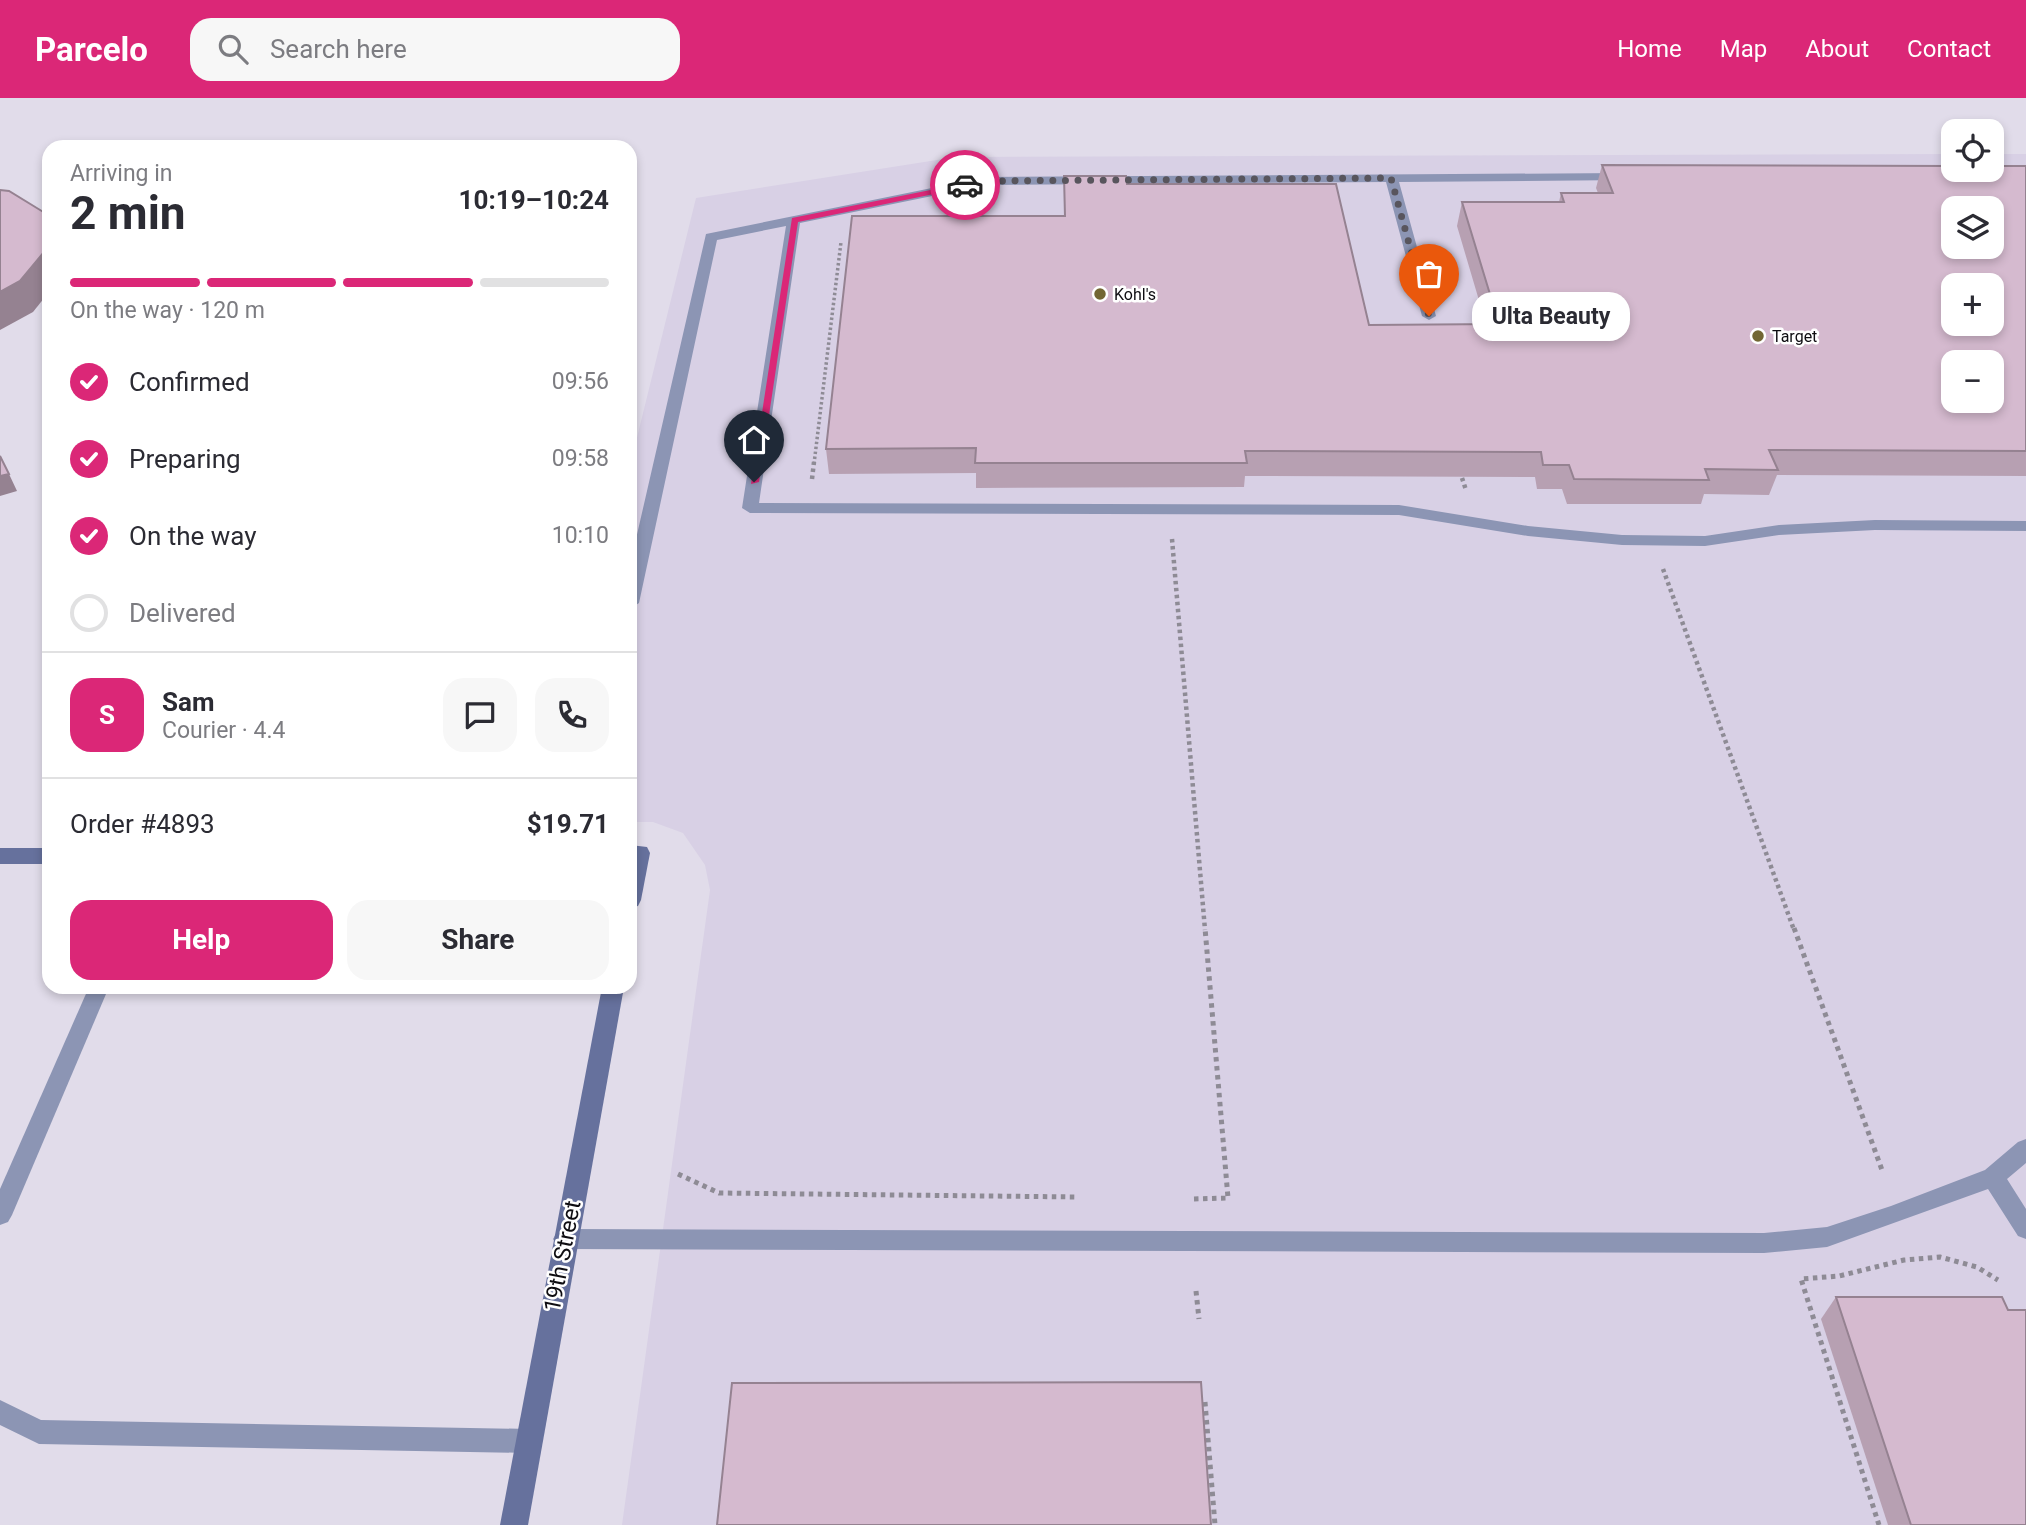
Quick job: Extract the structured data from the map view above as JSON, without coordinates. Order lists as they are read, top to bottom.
{
  "streets": {
    "main road": ["19th Street"]
  },
  "places": ["Kohl's", "Ulta Beauty", "Target"],
  "page": {
    "header": "Parcelo",
    "search": "Search here",
    "nav": [
      "Home",
      "Map",
      "About",
      "Contact"
    ],
    "map_buttons": ["+", "−"],
    "heading": ["2 min", "Arriving in", "10:19–10:24"],
    "panel": [
      "Sam",
      "Courier · 4.4",
      "Order #4893",
      "$19.71"
    ],
    "bar": "On the way · 120 m",
    "bubble": "Ulta Beauty",
    "list": [
      ["Confirmed", "09:56"],
      ["Preparing", "09:58"],
      ["On the way", "10:10"],
      "Delivered"
    ],
    "round": "S",
    "buttons": ["Help", "Share"]
  }
}
